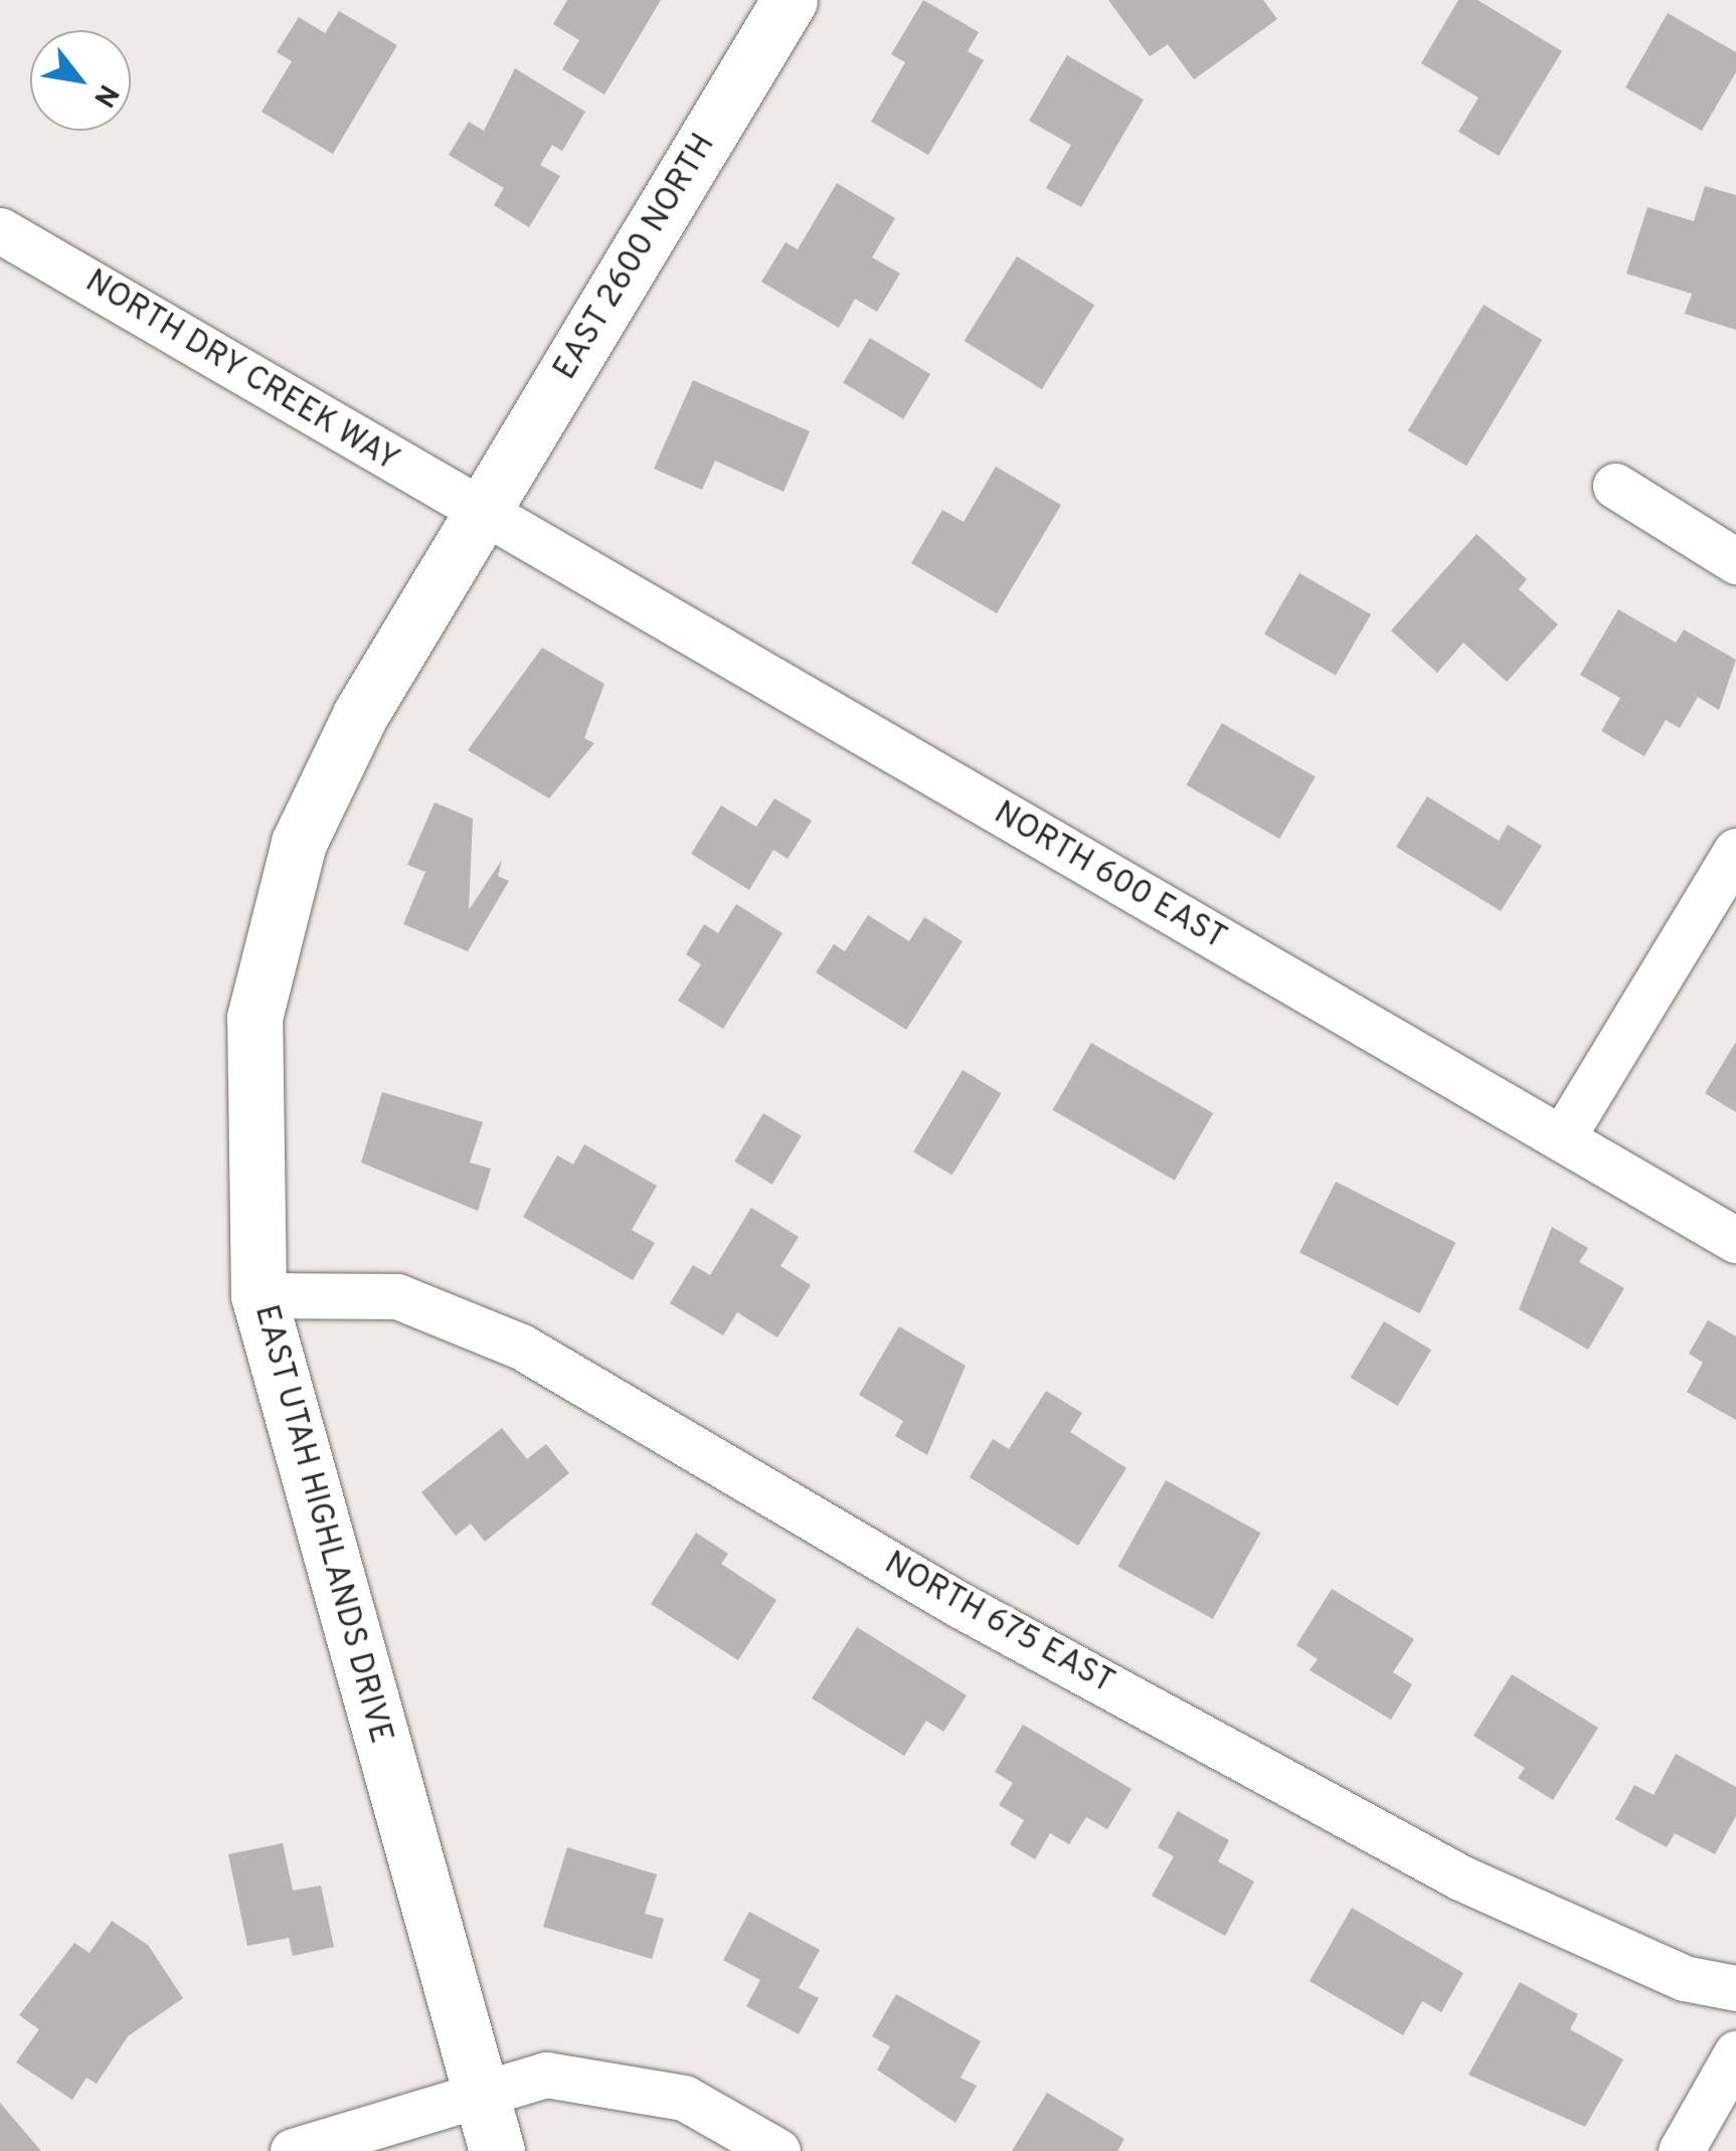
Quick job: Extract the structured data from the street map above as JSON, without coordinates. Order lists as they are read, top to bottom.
{
  "streets": {
    "street": [
      "EAST 2600 NORTH",
      "NORTH DRY CREEK WAY",
      "NORTH 600 EAST",
      "EAST UTAH HIGHLANDS DRIVE",
      "NORTH 675 EAST"
    ]
  },
  "crossings": [
    ["EAST 2600 NORTH", "NORTH DRY CREEK WAY"],
    ["EAST 2600 NORTH", "NORTH 600 EAST"],
    ["EAST 2600 NORTH", "EAST UTAH HIGHLANDS DRIVE"],
    ["NORTH DRY CREEK WAY", "NORTH 600 EAST"],
    ["NORTH DRY CREEK WAY", "EAST UTAH HIGHLANDS DRIVE"],
    ["NORTH 600 EAST", "EAST UTAH HIGHLANDS DRIVE"],
    ["EAST UTAH HIGHLANDS DRIVE", "NORTH 675 EAST"]
  ],
  "north": "bottom right"
}
